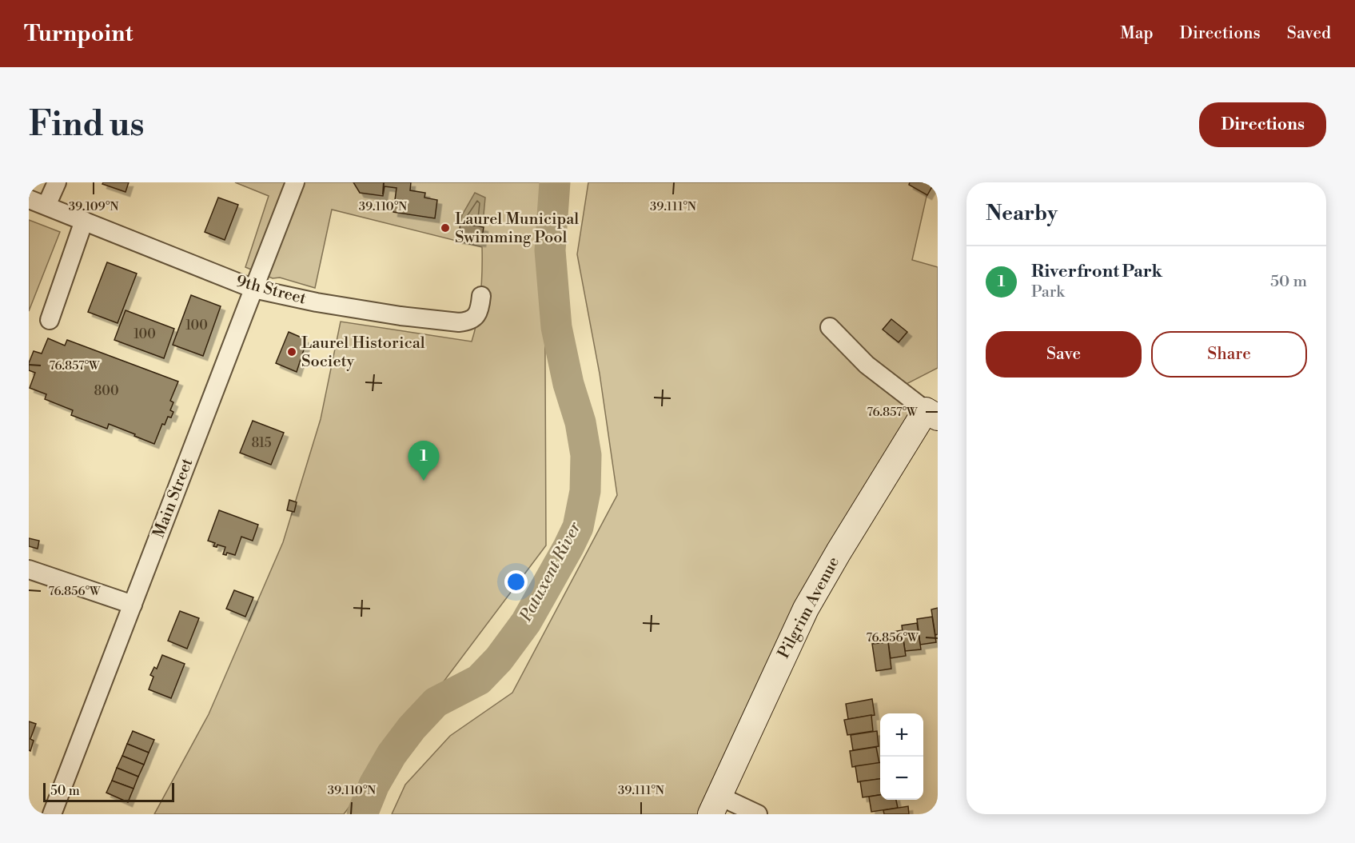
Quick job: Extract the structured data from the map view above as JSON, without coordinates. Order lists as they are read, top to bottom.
{
  "streets": {
    "street": ["9th Street", "Main Street", "Pilgrim Avenue"]
  },
  "crossings": [
    ["9th Street", "Main Street"]
  ],
  "water": ["Patuxent River"],
  "places": ["Laurel Municipal Swimming Pool", "Laurel Historical Society"],
  "house_numbers": [
    "100",
    "100",
    "800",
    "815"
  ],
  "scale_bar": "50 m",
  "page": {
    "header": "Turnpoint",
    "nav": ["Map", "Directions", "Saved"],
    "buttons": [
      "Directions",
      ["Save", "Share"]
    ],
    "title": "Find us",
    "heading": "Nearby",
    "list": [
      {
        "mark": "1",
        "name": "Riverfront Park",
        "note": "Park",
        "value": "50 m"
      }
    ],
    "pins": "1",
    "map_buttons": ["+", "−"],
    "scale": "50 m"
  },
  "coordinates": [
    "39.109°N",
    "39.110°N",
    "39.111°N",
    "76.857°W",
    "76.856°W"
  ]
}
